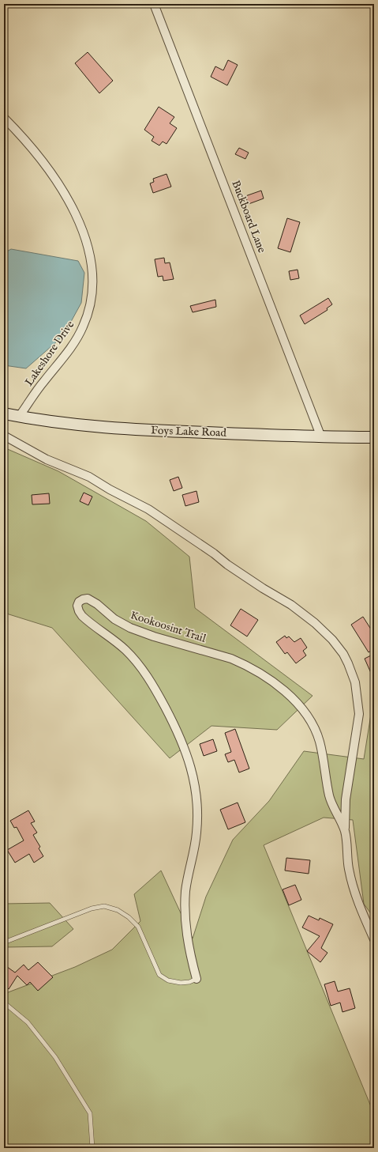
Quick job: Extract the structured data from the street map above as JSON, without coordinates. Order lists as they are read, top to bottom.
{
  "streets": {
    "street": [
      "Buckboard Lane",
      "Lakeshore Drive",
      "Foys Lake Road",
      "Kookoosint Trail"
    ]
  },
  "crossings": [
    ["Buckboard Lane", "Foys Lake Road"],
    ["Lakeshore Drive", "Foys Lake Road"]
  ]
}
